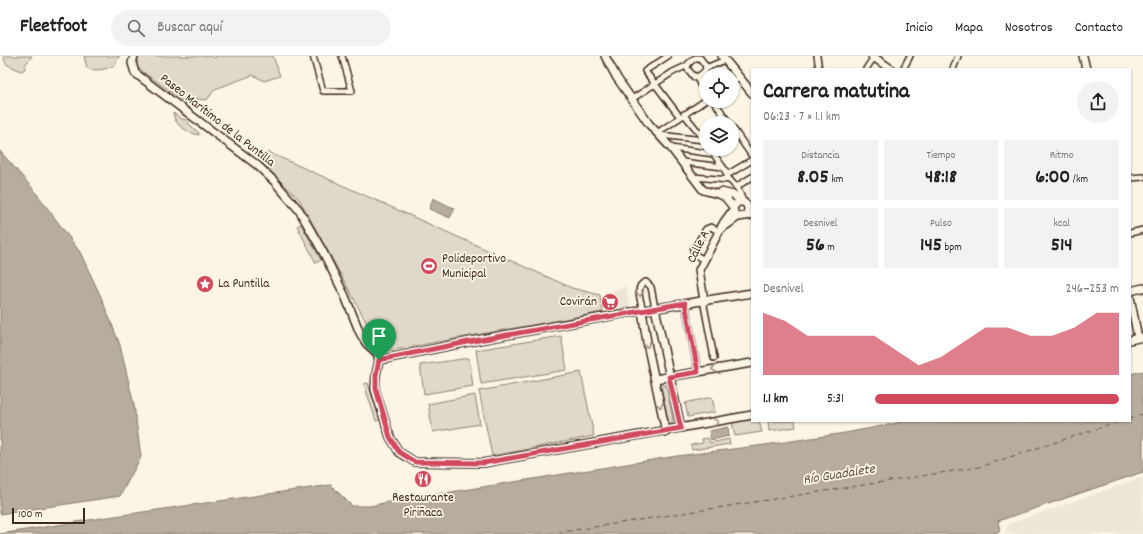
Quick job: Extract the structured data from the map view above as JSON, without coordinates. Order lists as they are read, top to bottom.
{
  "streets": {
    "street": ["Paseo Marítimo de la Puntilla", "Calle A"]
  },
  "water": ["Río Guadalete"],
  "places": {
    "sports": ["Polideportivo Municipal"],
    "place": ["La Puntilla"],
    "supermarket": ["Covirán"],
    "restaurant": ["Restaurante Piriñaca"]
  },
  "scale_bar": "100 m",
  "page": {
    "header": "Fleetfoot",
    "search": "Buscar aquí",
    "nav": [
      "Inicio",
      "Mapa",
      "Nosotros",
      "Contacto"
    ],
    "heading": ["Carrera matutina", "06:23 · 7 × 1.1 km"],
    "stats": [
      ["Distancia", "8.05 km"],
      ["Tiempo", "48:18"],
      ["Ritmo", "6:00 /km"],
      ["Desnivel", "56 m"],
      ["Pulso", "145 bpm"],
      ["kcal", "514"]
    ],
    "chart": ["Desnivel", "246–253 m"],
    "list": [
      {
        "name": "1.1 km",
        "note": "5:31"
      }
    ],
    "scale": "100 m"
  }
}
